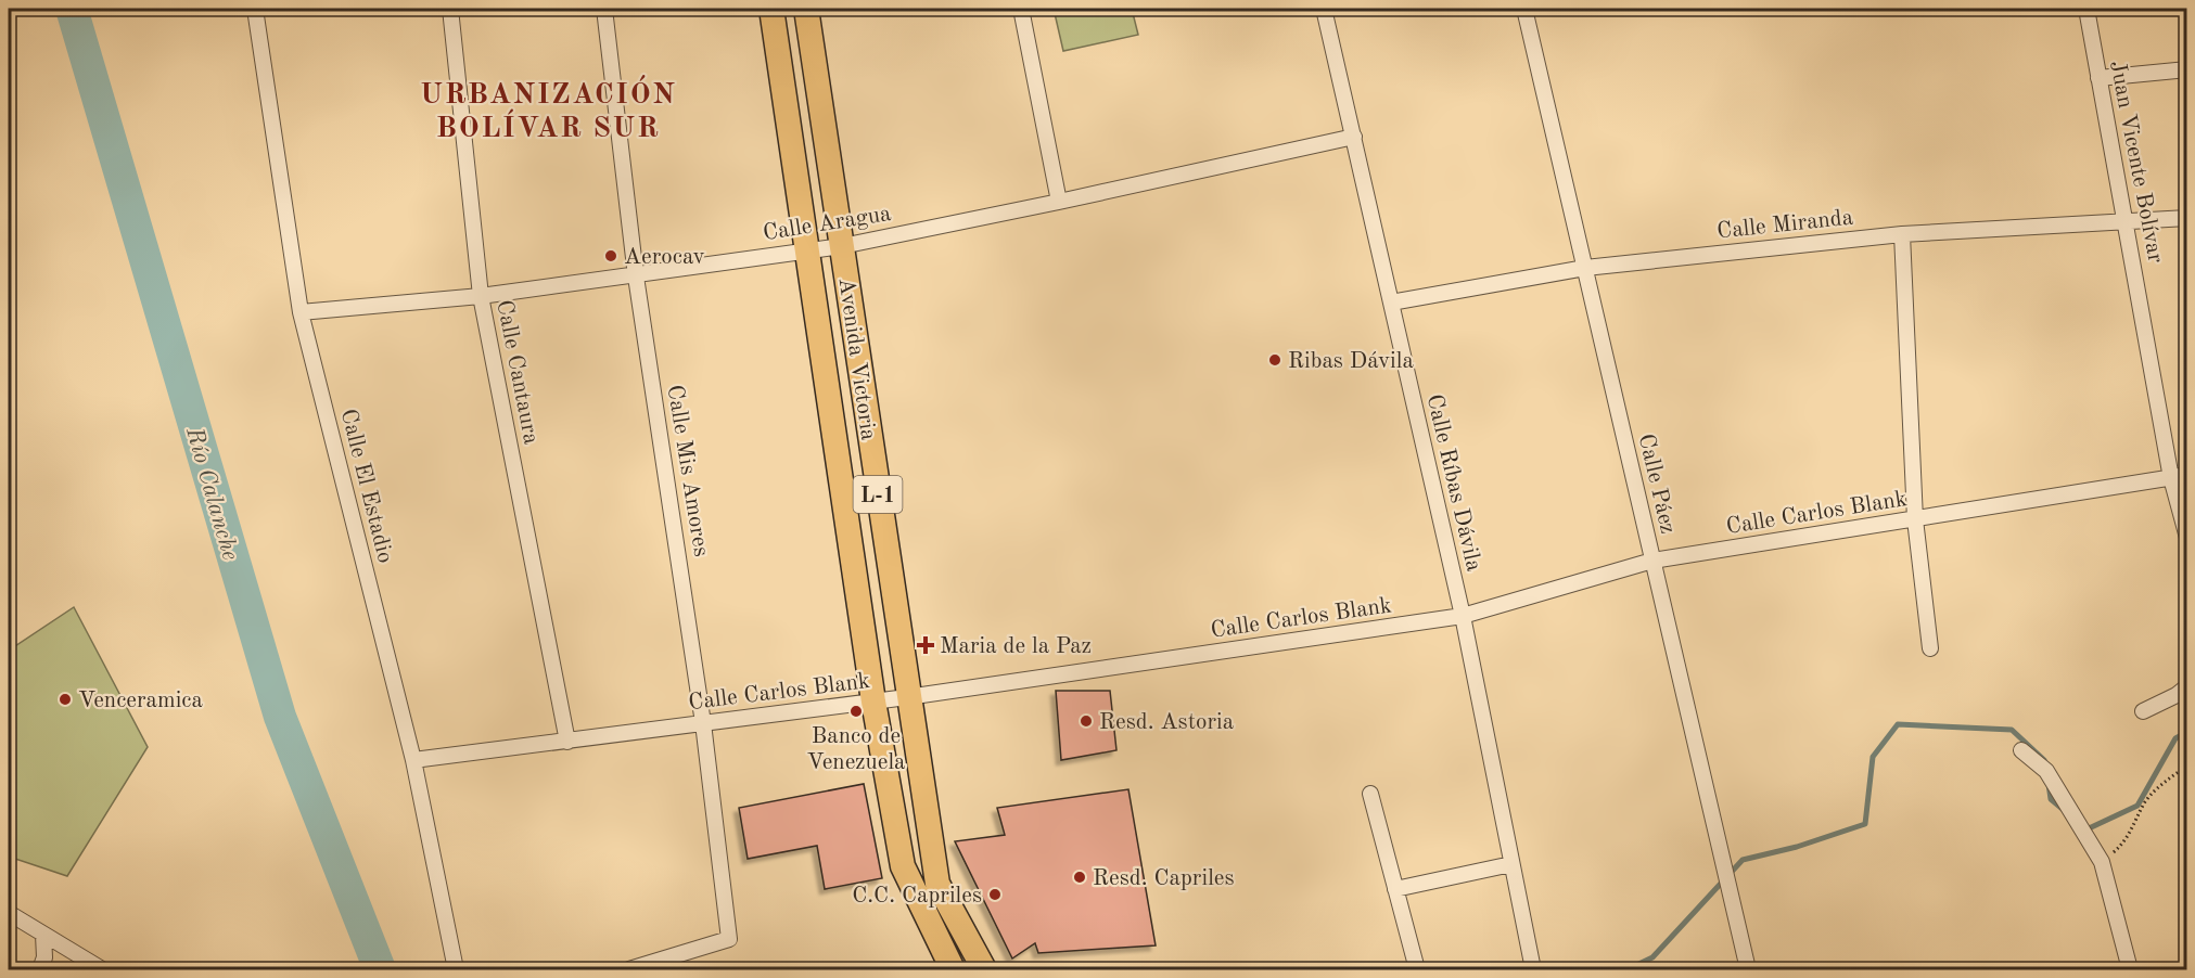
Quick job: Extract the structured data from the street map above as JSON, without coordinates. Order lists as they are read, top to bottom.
{
  "streets": {
    "main road": ["Avenida Victoria", "L-1"],
    "street": [
      "Juan Vicente Bolívar",
      "Calle Aragua",
      "Calle Miranda",
      "Calle Cantaura",
      "Calle Mis Amores",
      "Calle Ríbas Dávila",
      "Calle Páez",
      "Calle El Estadio",
      "Calle Carlos Blank"
    ]
  },
  "crossings": [
    ["Juan Vicente Bolívar", "Calle Miranda"],
    ["Juan Vicente Bolívar", "Calle Carlos Blank"],
    ["Calle Aragua", "Avenida Victoria"],
    ["Calle Aragua", "Calle Cantaura"],
    ["Calle Aragua", "Calle Mis Amores"],
    ["Calle Aragua", "Calle Ríbas Dávila"],
    ["Calle Aragua", "Calle El Estadio"],
    ["Calle Miranda", "Calle Ríbas Dávila"],
    ["Calle Miranda", "Calle Páez"],
    ["Avenida Victoria", "Calle Carlos Blank"],
    ["Calle Cantaura", "Calle Carlos Blank"],
    ["Calle Mis Amores", "Calle Carlos Blank"],
    ["Calle Ríbas Dávila", "Calle Carlos Blank"],
    ["Calle Páez", "Calle Carlos Blank"],
    ["Calle El Estadio", "Calle Carlos Blank"]
  ],
  "districts": ["URBANIZACIÓN BOLÍVAR SUR"],
  "water": ["Río Calanche"],
  "places": {
    "other": [
      "Aerocav",
      "Ribas Dávila",
      "Venceramica",
      "Banco de Venezuela",
      "Resd. Astoria",
      "Resd. Capriles",
      "C.C. Capriles"
    ],
    "health": ["Maria de la Paz"]
  }
}
